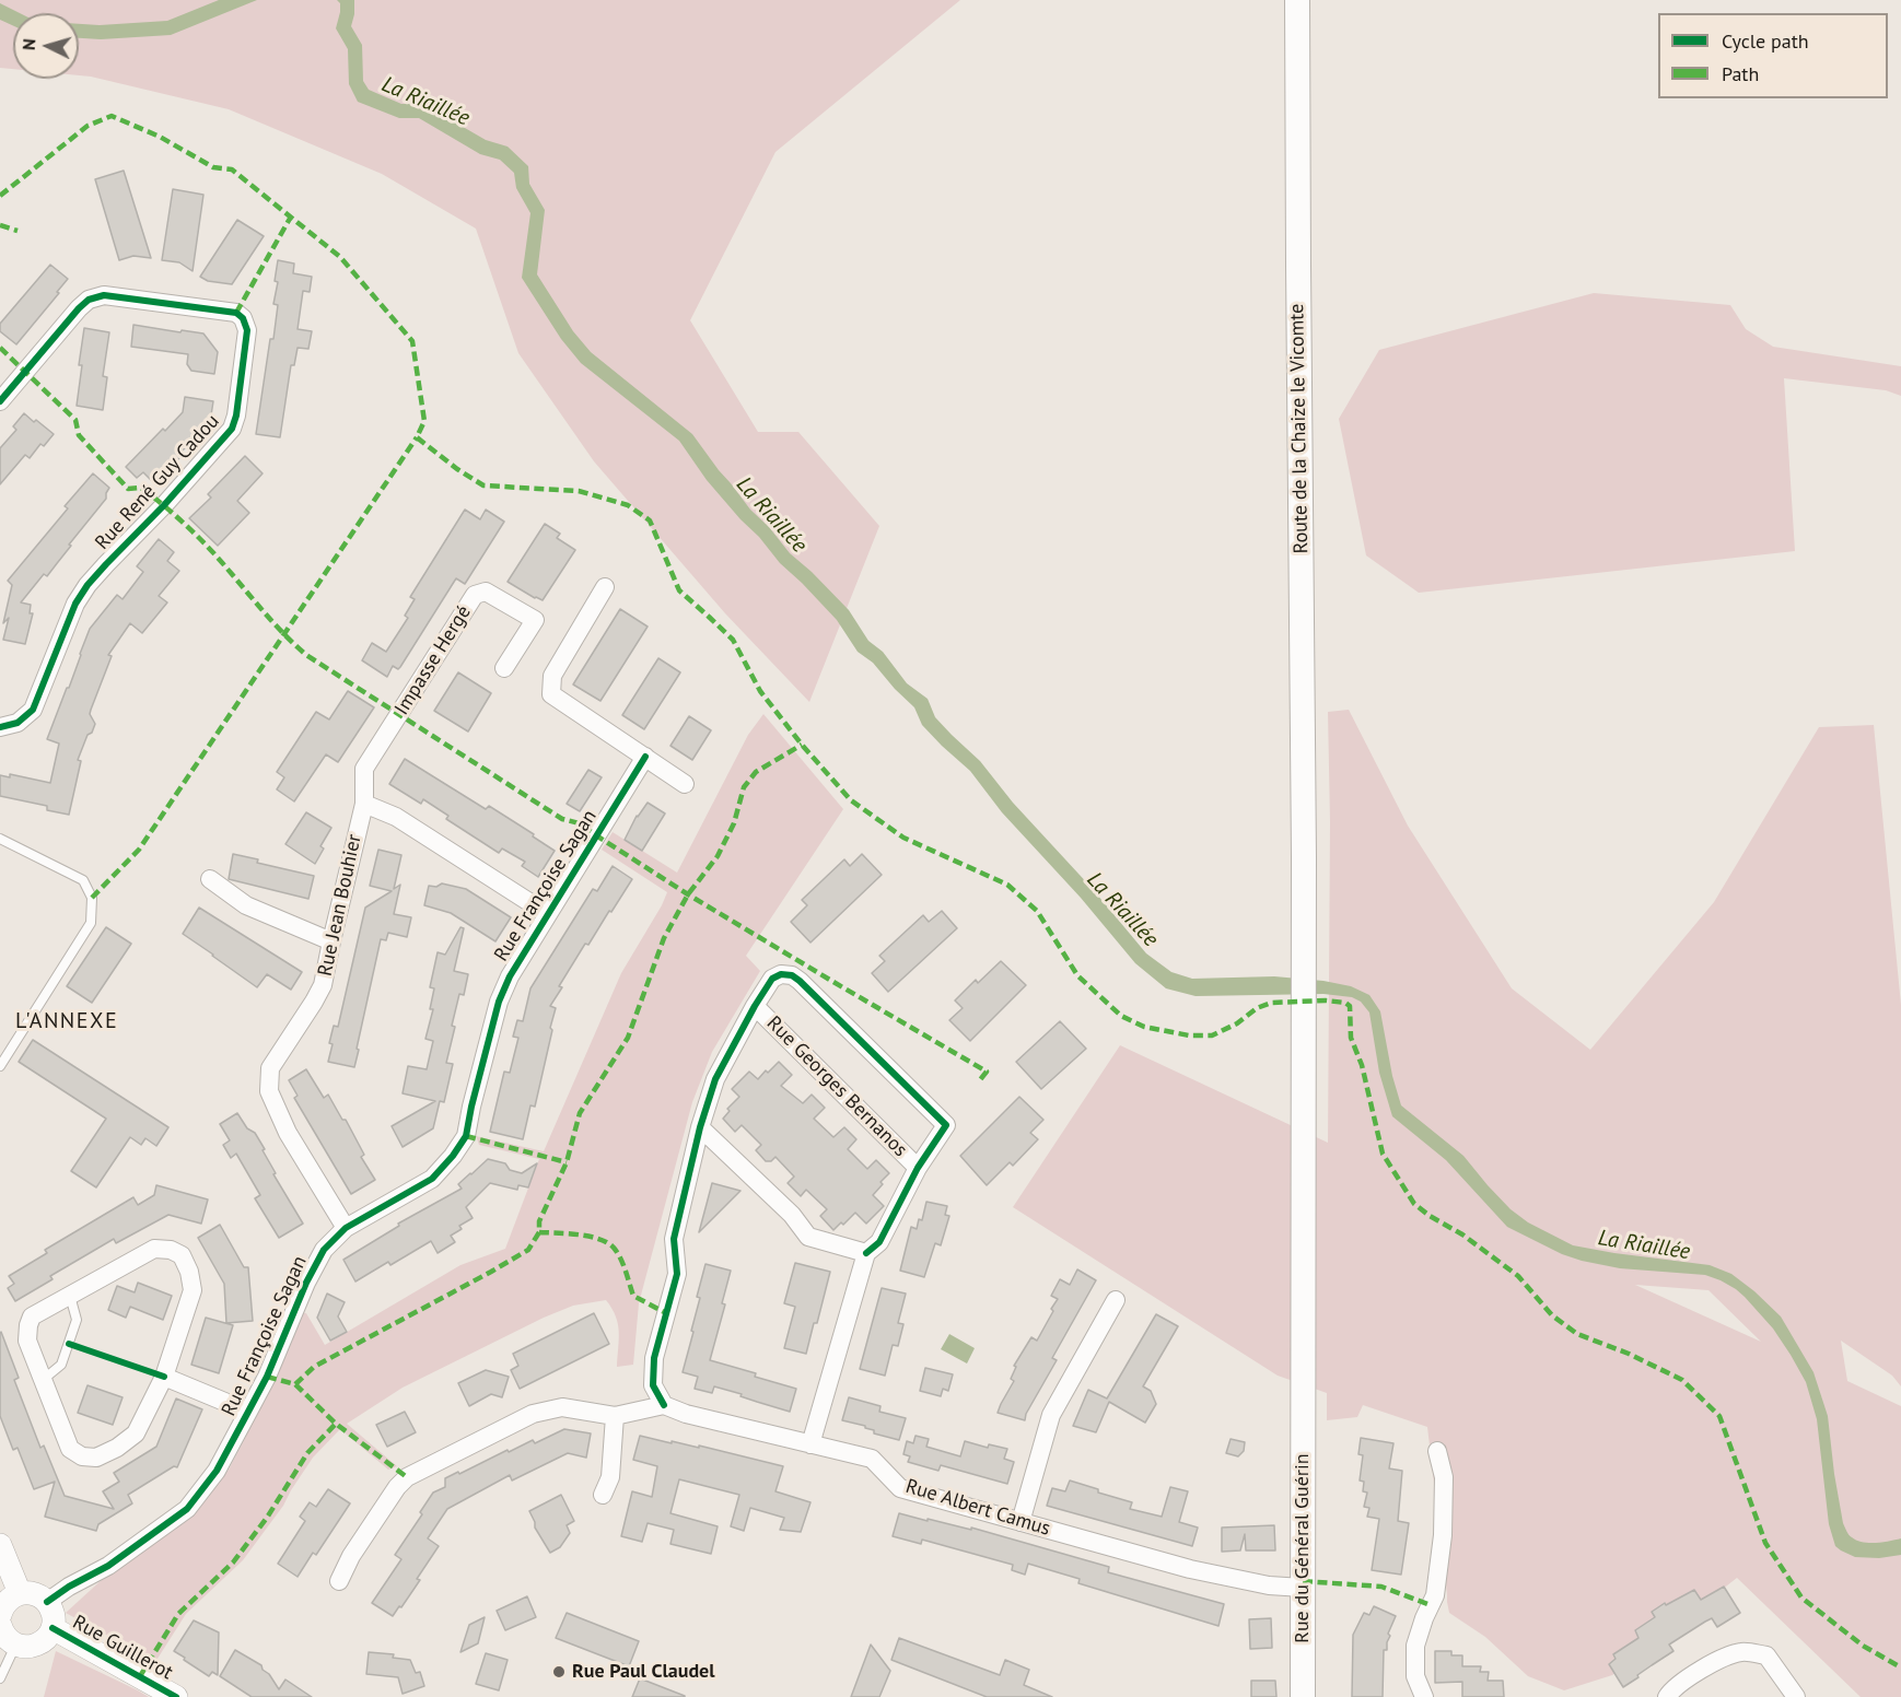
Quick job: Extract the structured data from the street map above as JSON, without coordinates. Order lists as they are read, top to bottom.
{
  "streets": {
    "main road": ["Route de la Chaize le Vicomte", "Rue du Général Guérin"],
    "street": [
      "Rue René Guy Cadou",
      "Impasse Hergé",
      "Rue Françoise Sagan",
      "Rue Jean Bouhier",
      "Rue Georges Bernanos",
      "Rue Albert Camus",
      "Rue Guillerot"
    ]
  },
  "crossings": [
    ["Route de la Chaize le Vicomte", "Rue du Général Guérin"],
    ["Impasse Hergé", "Rue Jean Bouhier"],
    ["Rue Françoise Sagan", "Rue Jean Bouhier"],
    ["Rue Albert Camus", "Rue du Général Guérin"]
  ],
  "districts": ["L'ANNEXE"],
  "water": ["La Riaillée"],
  "places": ["Rue Paul Claudel"],
  "legend": ["Cycle path", "Path"],
  "north": "left"
}
